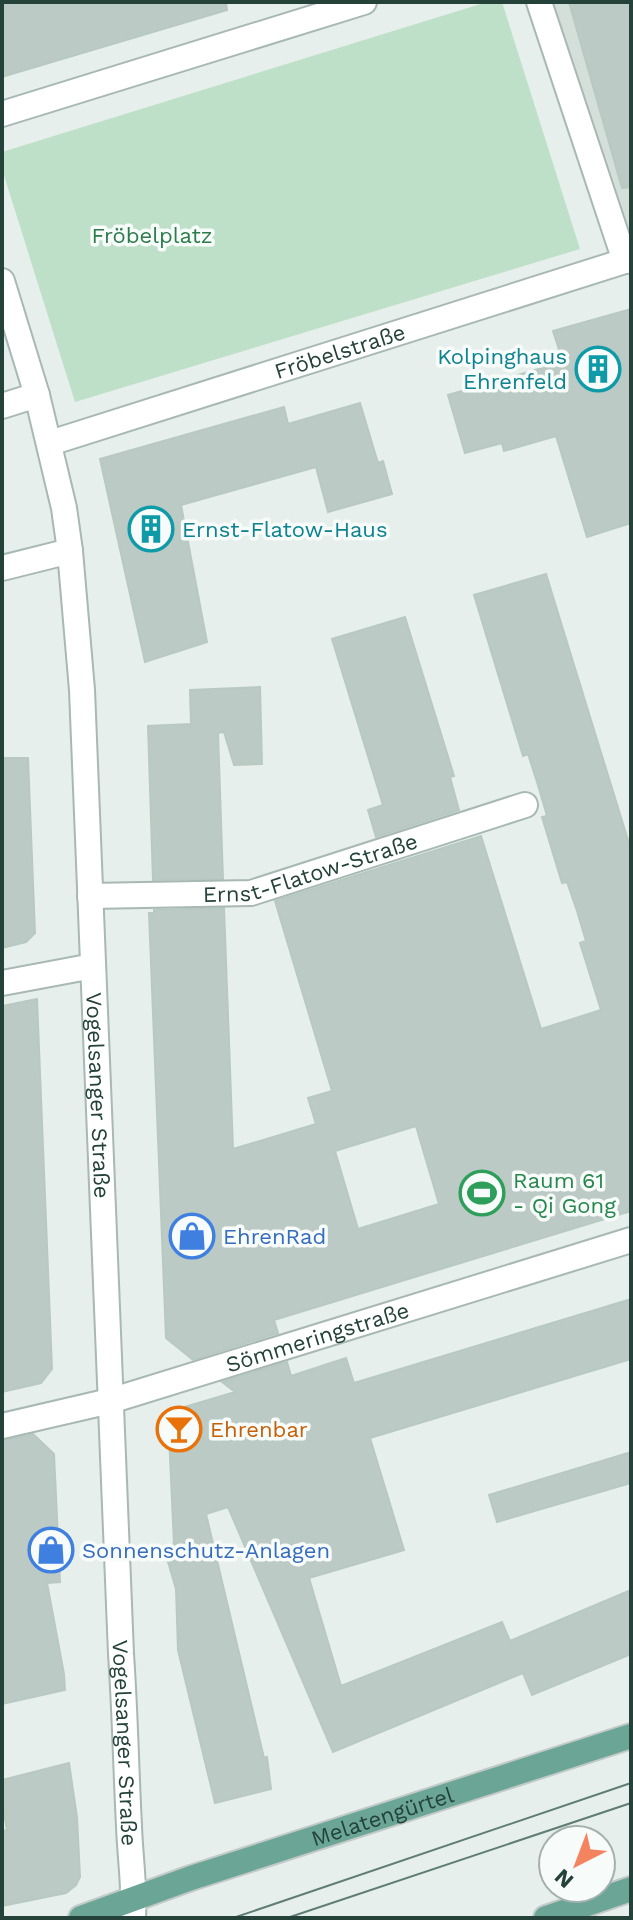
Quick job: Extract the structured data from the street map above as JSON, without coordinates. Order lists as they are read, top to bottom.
{
  "streets": {
    "main road": ["Melatengürtel"],
    "street": [
      "Fröbelstraße",
      "Ernst-Flatow-Straße",
      "Vogelsanger Straße",
      "Sömmeringstraße"
    ]
  },
  "crossings": [
    ["Fröbelstraße", "Vogelsanger Straße"],
    ["Ernst-Flatow-Straße", "Vogelsanger Straße"],
    ["Vogelsanger Straße", "Sömmeringstraße"],
    ["Vogelsanger Straße", "Melatengürtel"]
  ],
  "parks": ["Fröbelplatz"],
  "places": {
    "building": ["Kolpinghaus Ehrenfeld", "Ernst-Flatow-Haus"],
    "sports": ["Raum 61 - Qi Gong"],
    "shop": ["EhrenRad", "Sonnenschutz-Anlagen"],
    "bar": ["Ehrenbar"]
  },
  "north": "bottom left"
}
